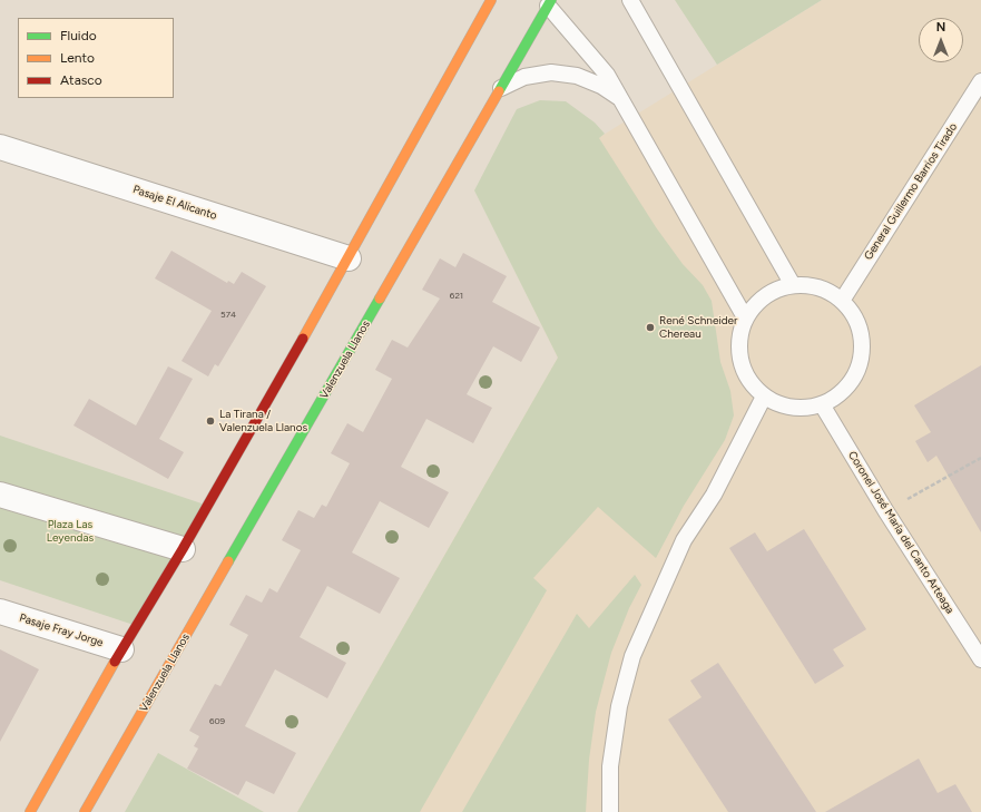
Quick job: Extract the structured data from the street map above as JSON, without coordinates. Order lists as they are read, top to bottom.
{
  "streets": {
    "main road": ["Valenzuela Llanos"],
    "street": ["Pasaje El Alicanto", "Pasaje Fray Jorge"],
    "lane": ["General Guillermo Barrios Tirado", "Coronel José María del Canto Arteaga"]
  },
  "crossings": [
    ["General Guillermo Barrios Tirado", "Coronel José María del Canto Arteaga"]
  ],
  "parks": ["Plaza Las Leyendas"],
  "places": ["René Schneider Chereau", "La Tirana / Valenzuela Llanos"],
  "house_numbers": ["621", "574", "609"],
  "legend": ["Fluido", "Lento", "Atasco"],
  "north": "top"
}
